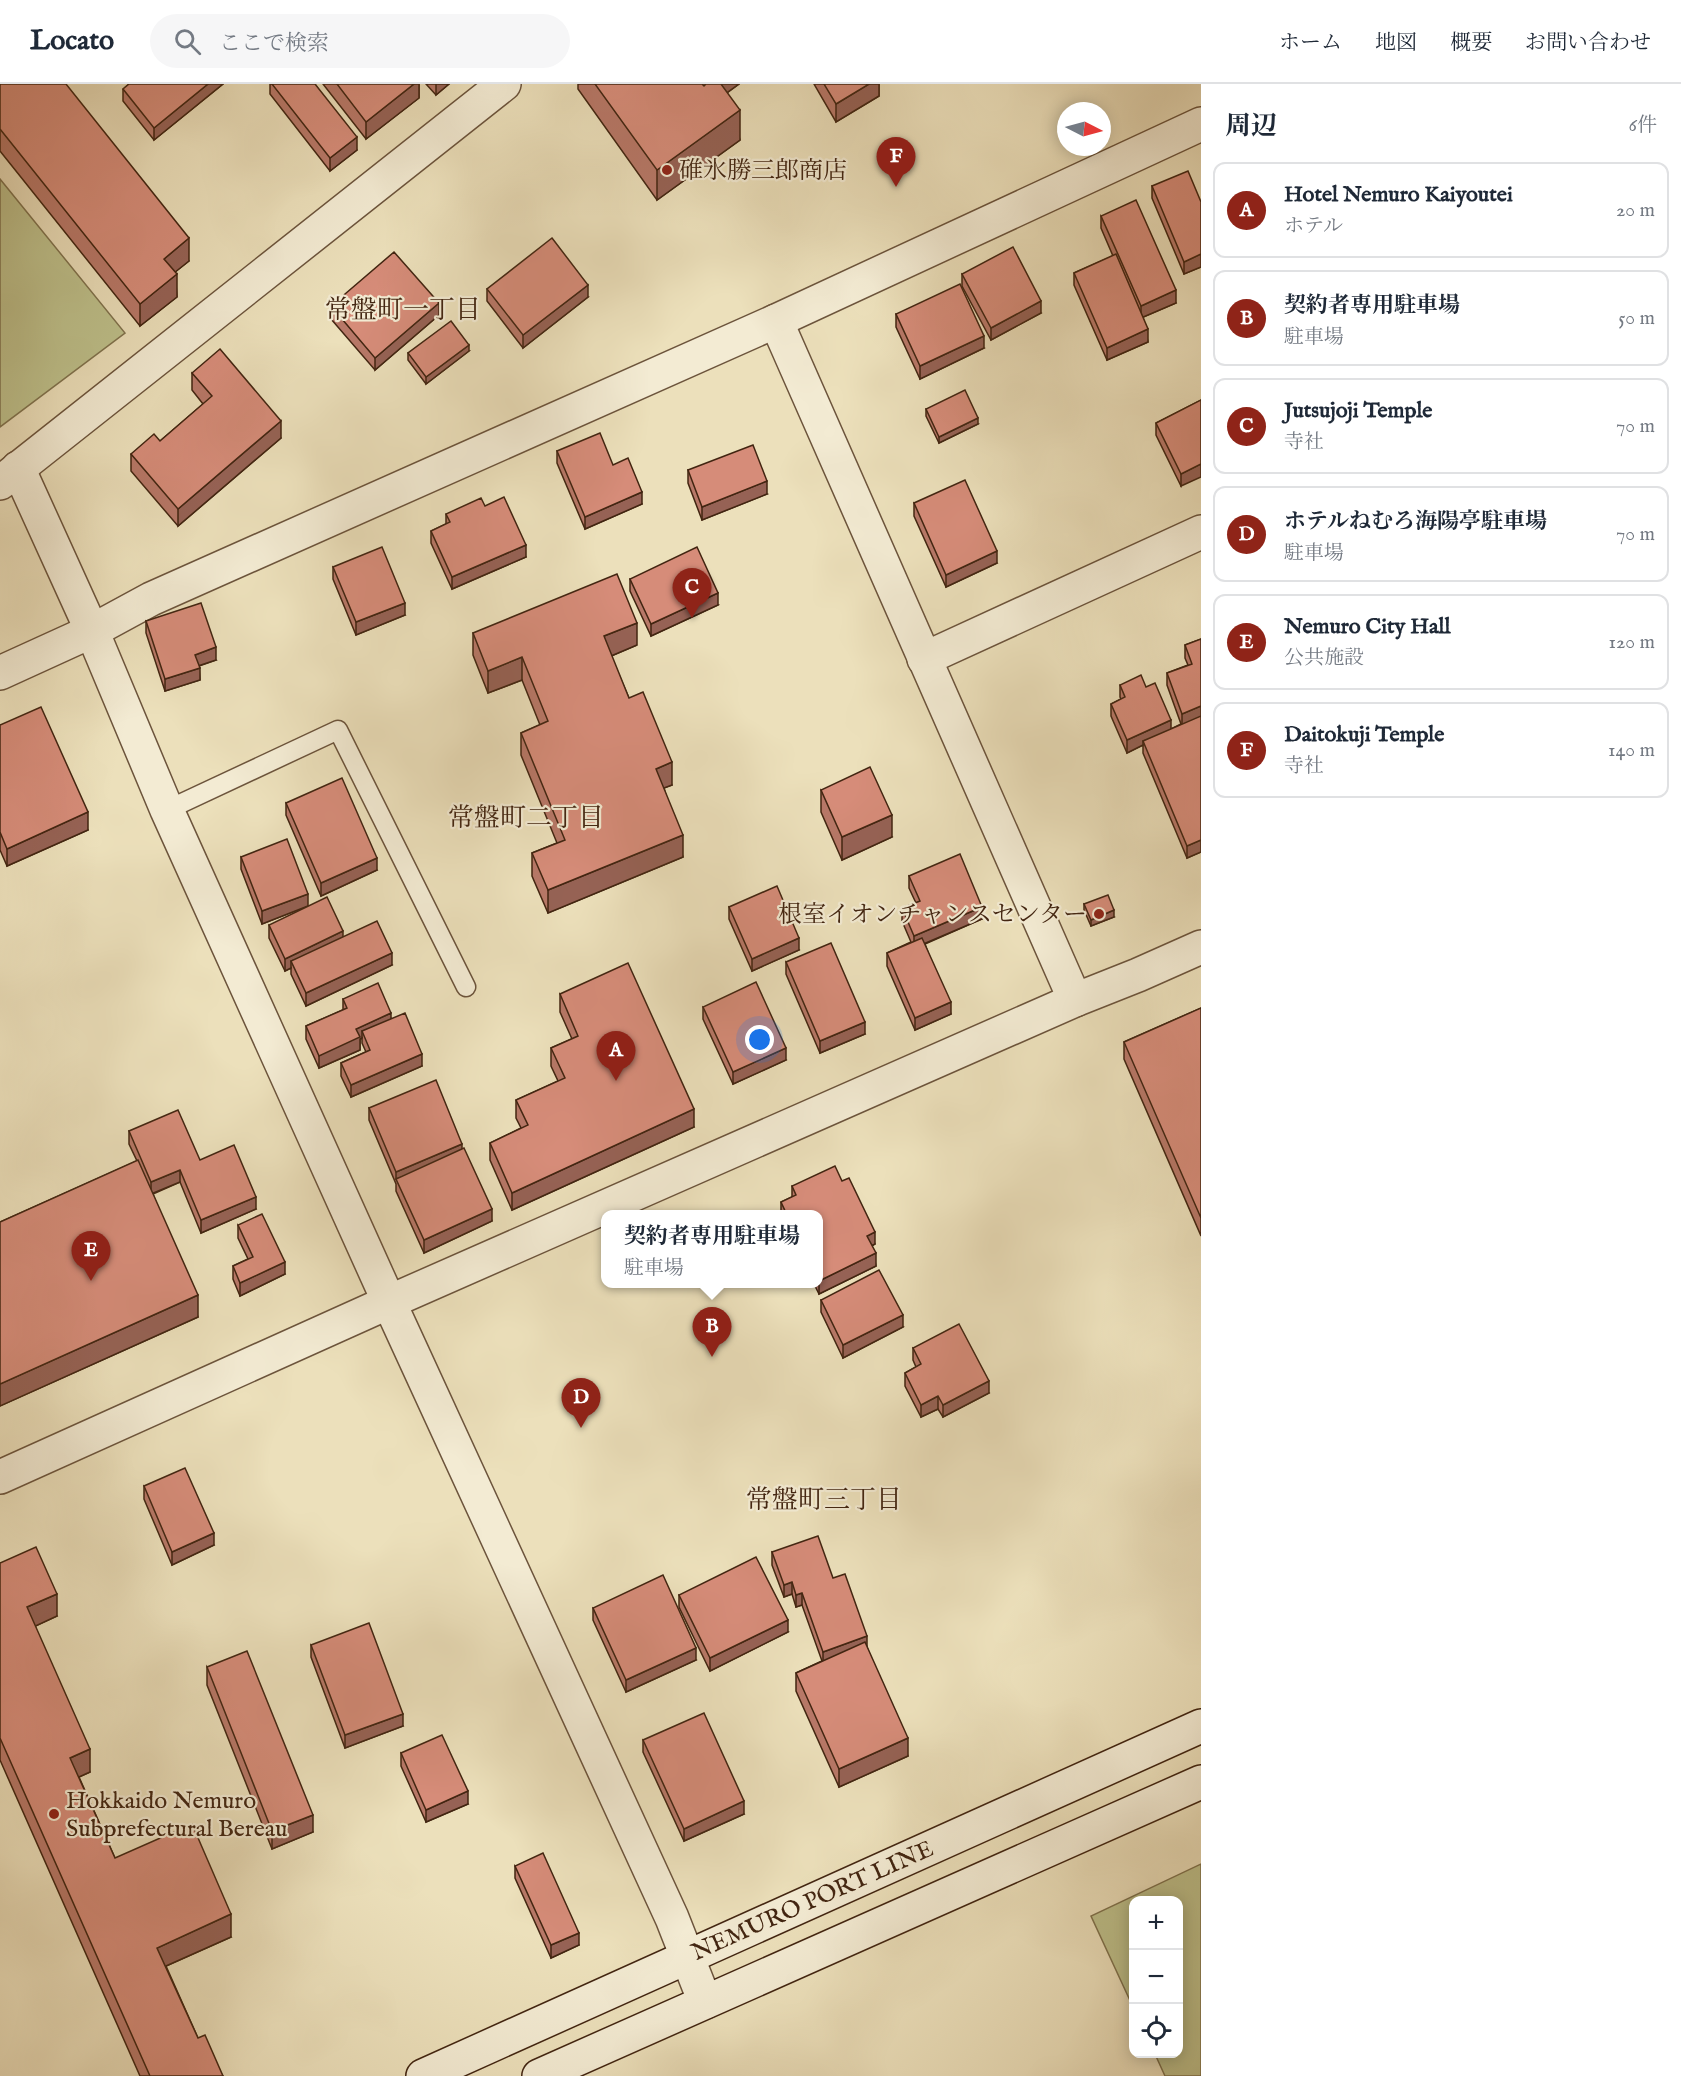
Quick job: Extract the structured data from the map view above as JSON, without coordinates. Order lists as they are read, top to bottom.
{
  "streets": {
    "street": ["NEMURO PORT LINE"]
  },
  "districts": ["常盤町一丁目", "常盤町二丁目", "常盤町三丁目"],
  "places": ["碓氷勝三郎商店", "根室イオンチャンスセンター", "Hokkaido Nemuro Subprefectural Bereau"],
  "north": "right",
  "page": {
    "header": "Locato",
    "search": "ここで検索",
    "nav": [
      "ホーム",
      "地図",
      "概要",
      "お問い合わせ"
    ],
    "heading": ["周辺", "6件"],
    "pins": [
      "F",
      "C",
      "A",
      "E",
      "B",
      "D"
    ],
    "list": [
      {
        "mark": "A",
        "name": "Hotel Nemuro Kaiyoutei",
        "note": "ホテル",
        "value": "20 m"
      },
      {
        "mark": "B",
        "name": "契約者専用駐車場",
        "note": "駐車場",
        "value": "50 m"
      },
      {
        "mark": "C",
        "name": "Jutsujoji Temple",
        "note": "寺社",
        "value": "70 m"
      },
      {
        "mark": "D",
        "name": "ホテルねむろ海陽亭駐車場",
        "note": "駐車場",
        "value": "70 m"
      },
      {
        "mark": "E",
        "name": "Nemuro City Hall",
        "note": "公共施設",
        "value": "120 m"
      },
      {
        "mark": "F",
        "name": "Daitokuji Temple",
        "note": "寺社",
        "value": "140 m"
      }
    ],
    "popup": ["契約者専用駐車場", "駐車場"],
    "map_buttons": ["+", "−"]
  }
}
